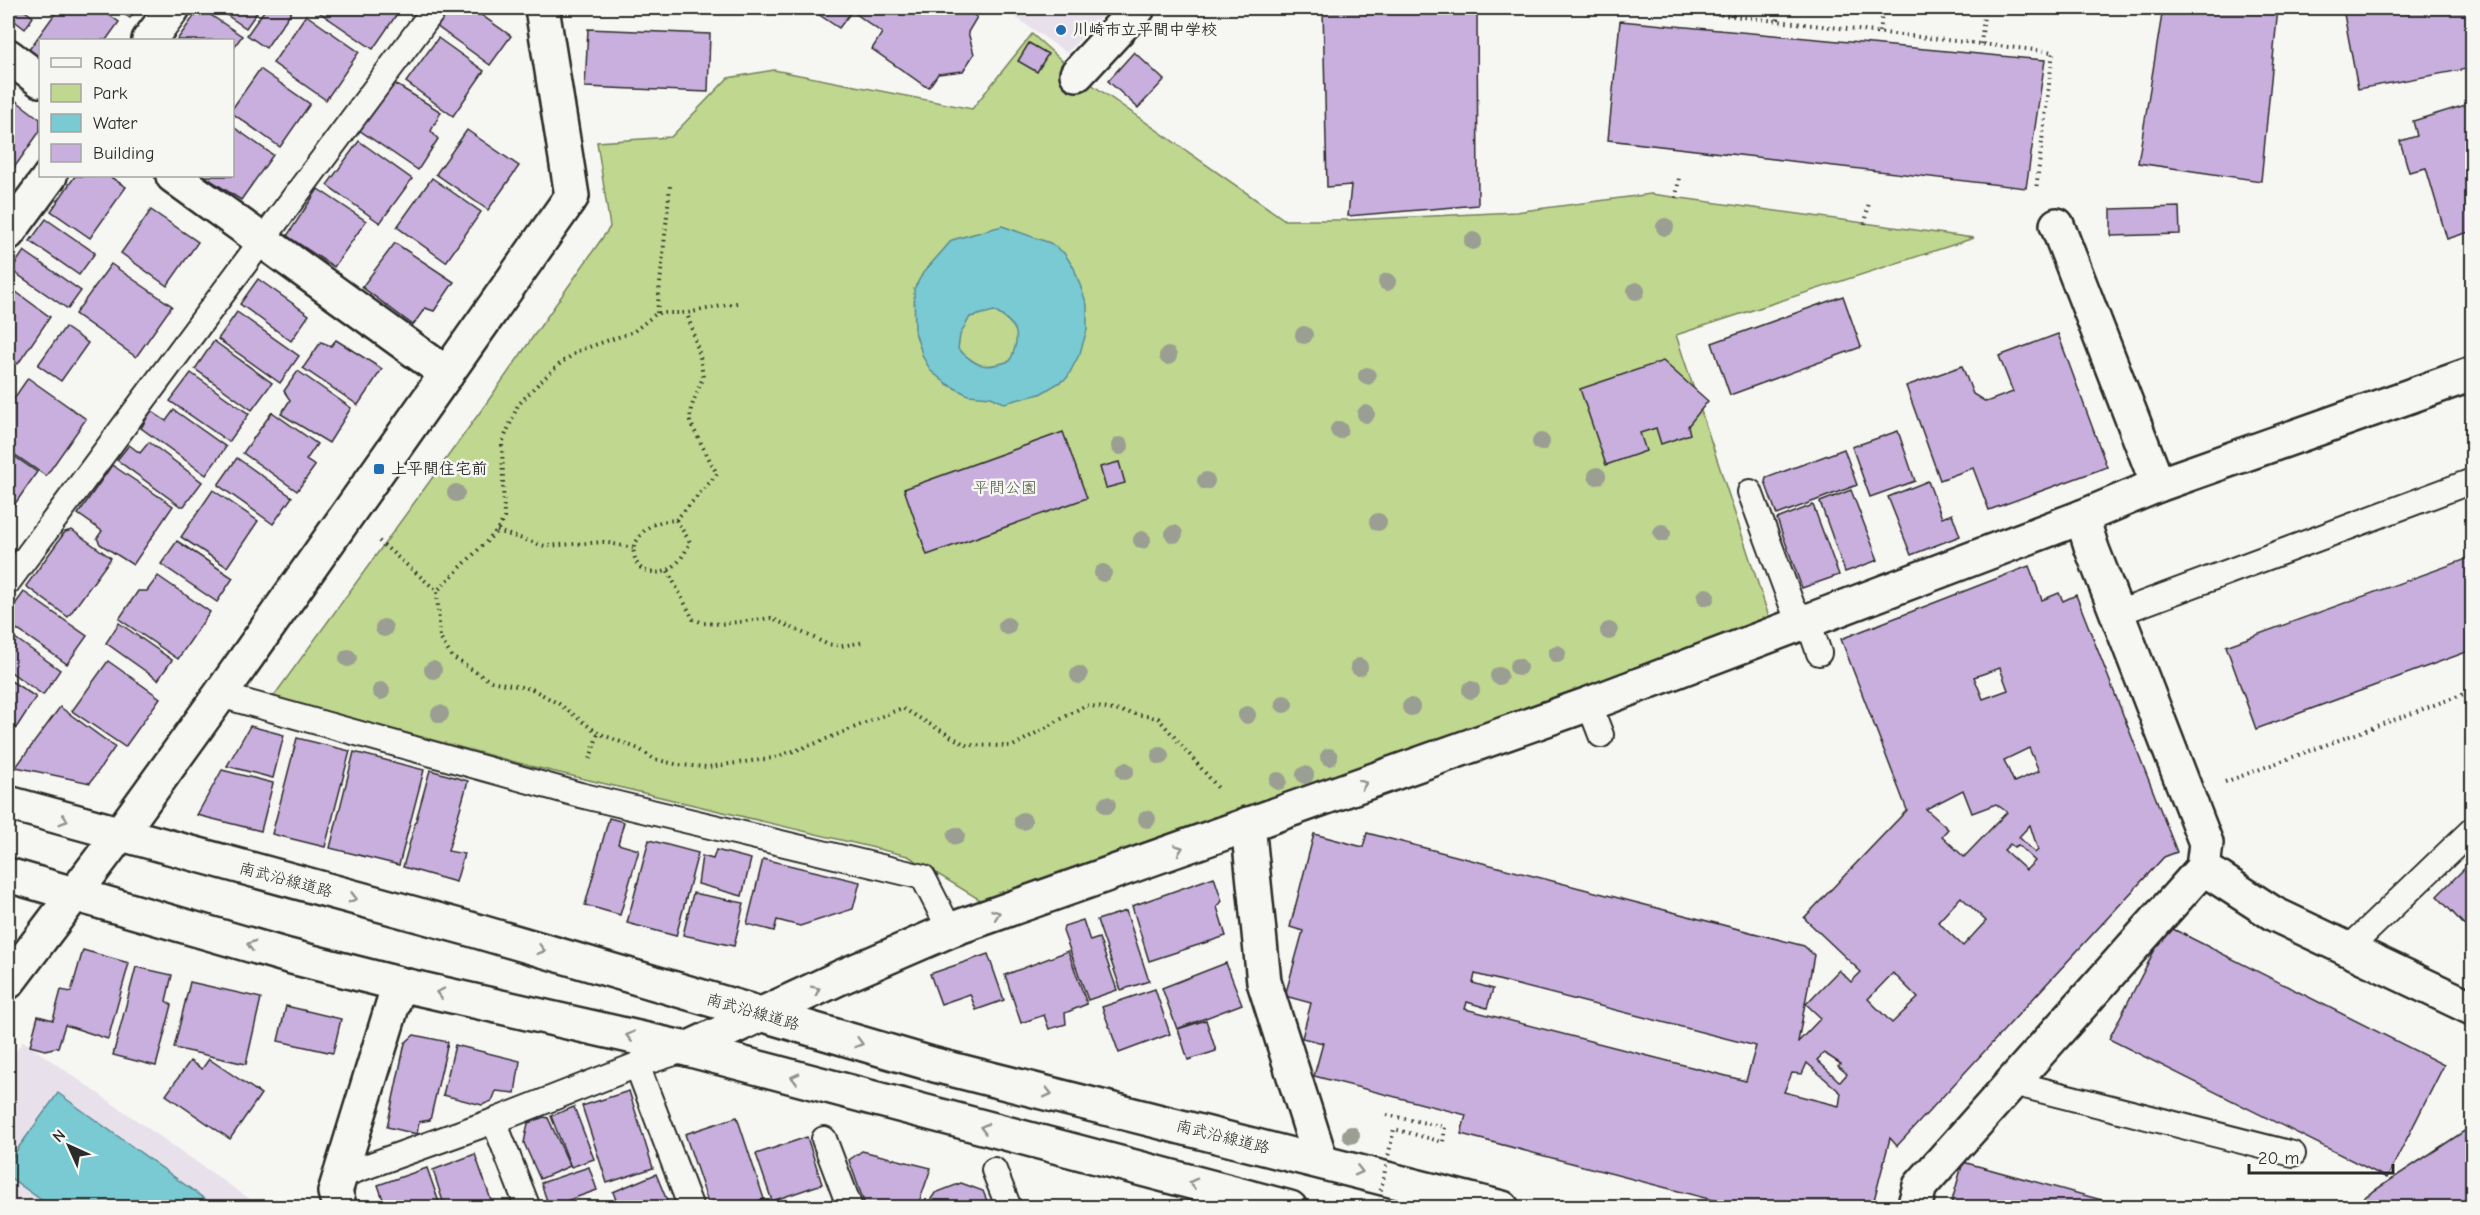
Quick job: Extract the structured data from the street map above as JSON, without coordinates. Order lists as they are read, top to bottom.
{
  "streets": {
    "street": ["南武沿線道路"]
  },
  "parks": ["平間公園"],
  "places": {
    "other": ["川崎市立平間中学校"],
    "transit": ["上平間住宅前"]
  },
  "legend": [
    "Road",
    "Park",
    "Water",
    "Building"
  ],
  "scale_bar": "20 m",
  "north": "top left"
}
